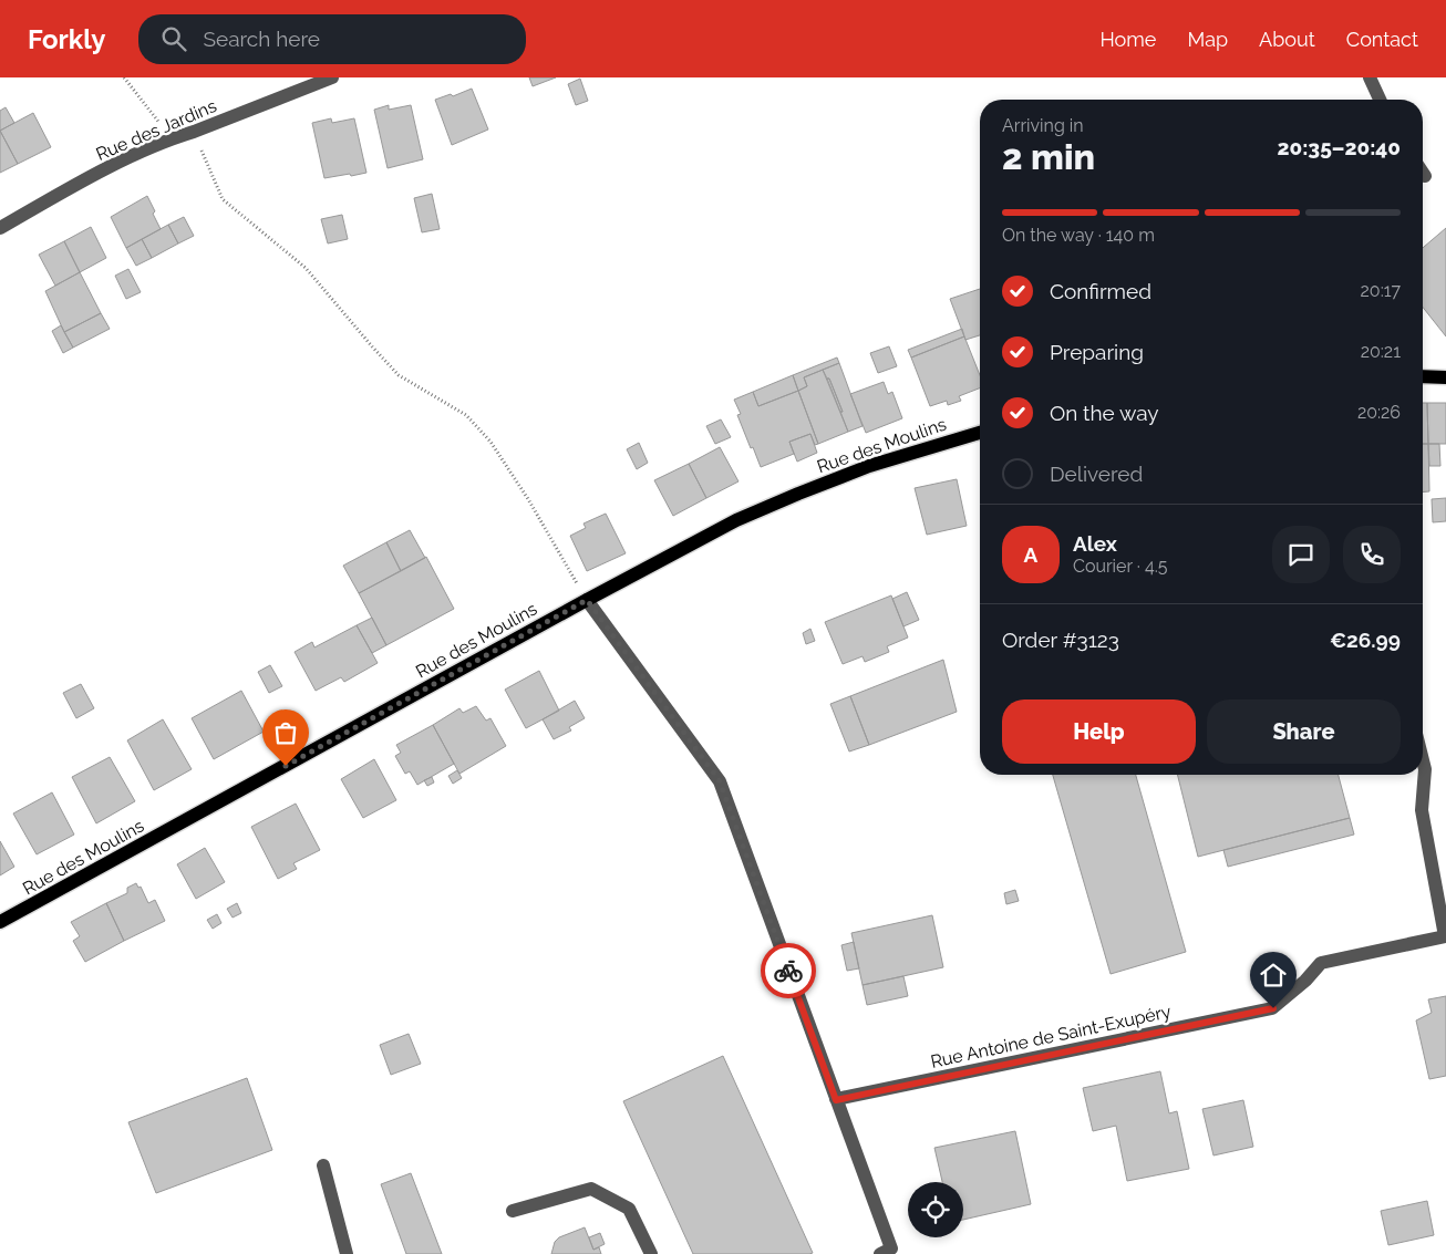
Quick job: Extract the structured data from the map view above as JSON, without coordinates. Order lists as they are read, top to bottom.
{
  "streets": {
    "main road": ["Rue des Moulins"],
    "street": ["Rue des Jardins", "Rue Antoine de Saint-Exupéry"]
  },
  "page": {
    "header": "Forkly",
    "search": "Search here",
    "nav": [
      "Home",
      "Map",
      "About",
      "Contact"
    ],
    "heading": ["2 min", "Arriving in", "20:35–20:40"],
    "panel": [
      "Alex",
      "Courier · 4.5",
      "Order #3123",
      "€26.99"
    ],
    "bar": "On the way · 140 m",
    "list": [
      ["Confirmed", "20:17"],
      ["Preparing", "20:21"],
      ["On the way", "20:26"],
      "Delivered"
    ],
    "round": "A",
    "buttons": ["Help", "Share"]
  }
}
